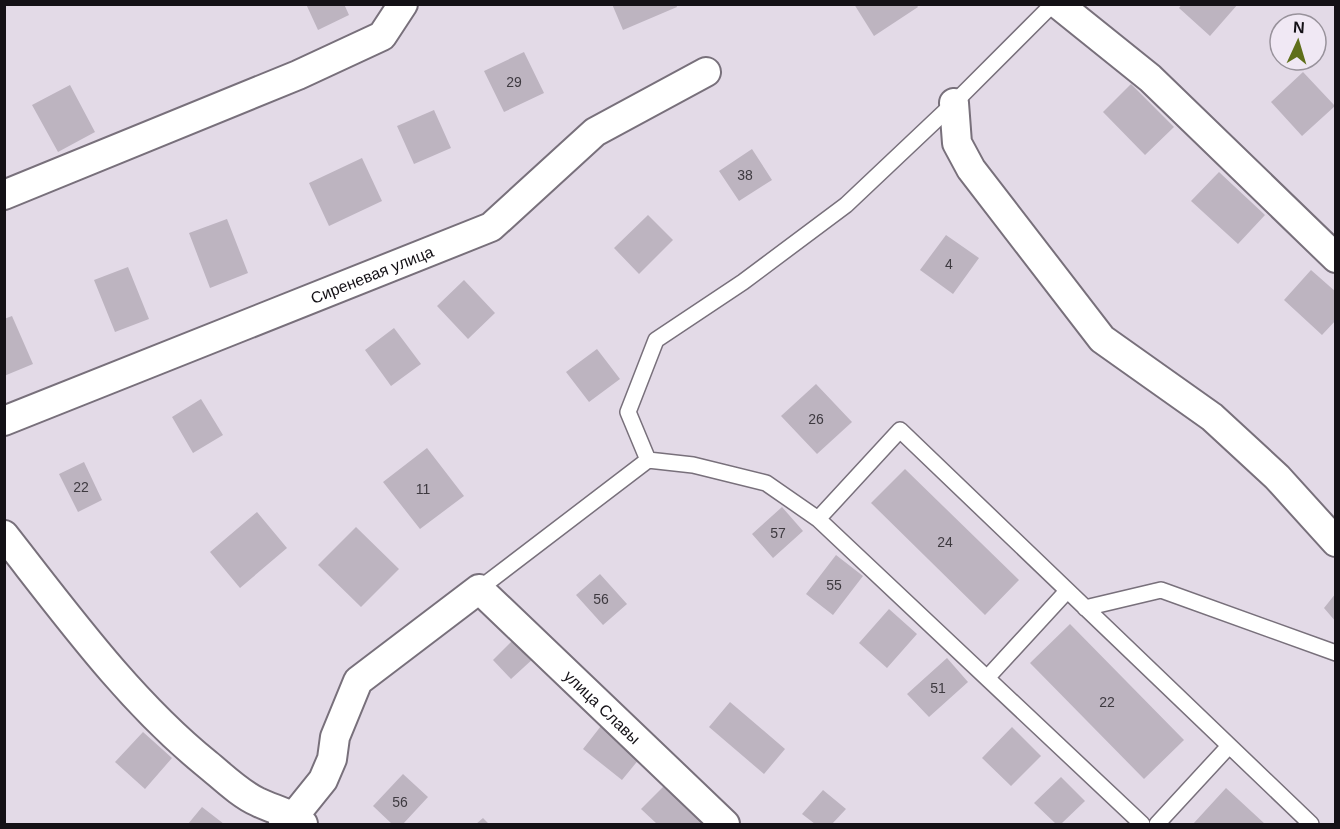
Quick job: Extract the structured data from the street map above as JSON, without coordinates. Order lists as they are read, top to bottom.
{
  "streets": {
    "street": ["Сиреневая улица", "улица Славы"]
  },
  "house_numbers": [
    "29",
    "38",
    "4",
    "26",
    "22",
    "11",
    "57",
    "24",
    "55",
    "56",
    "51",
    "22",
    "56"
  ],
  "north": "top"
}
